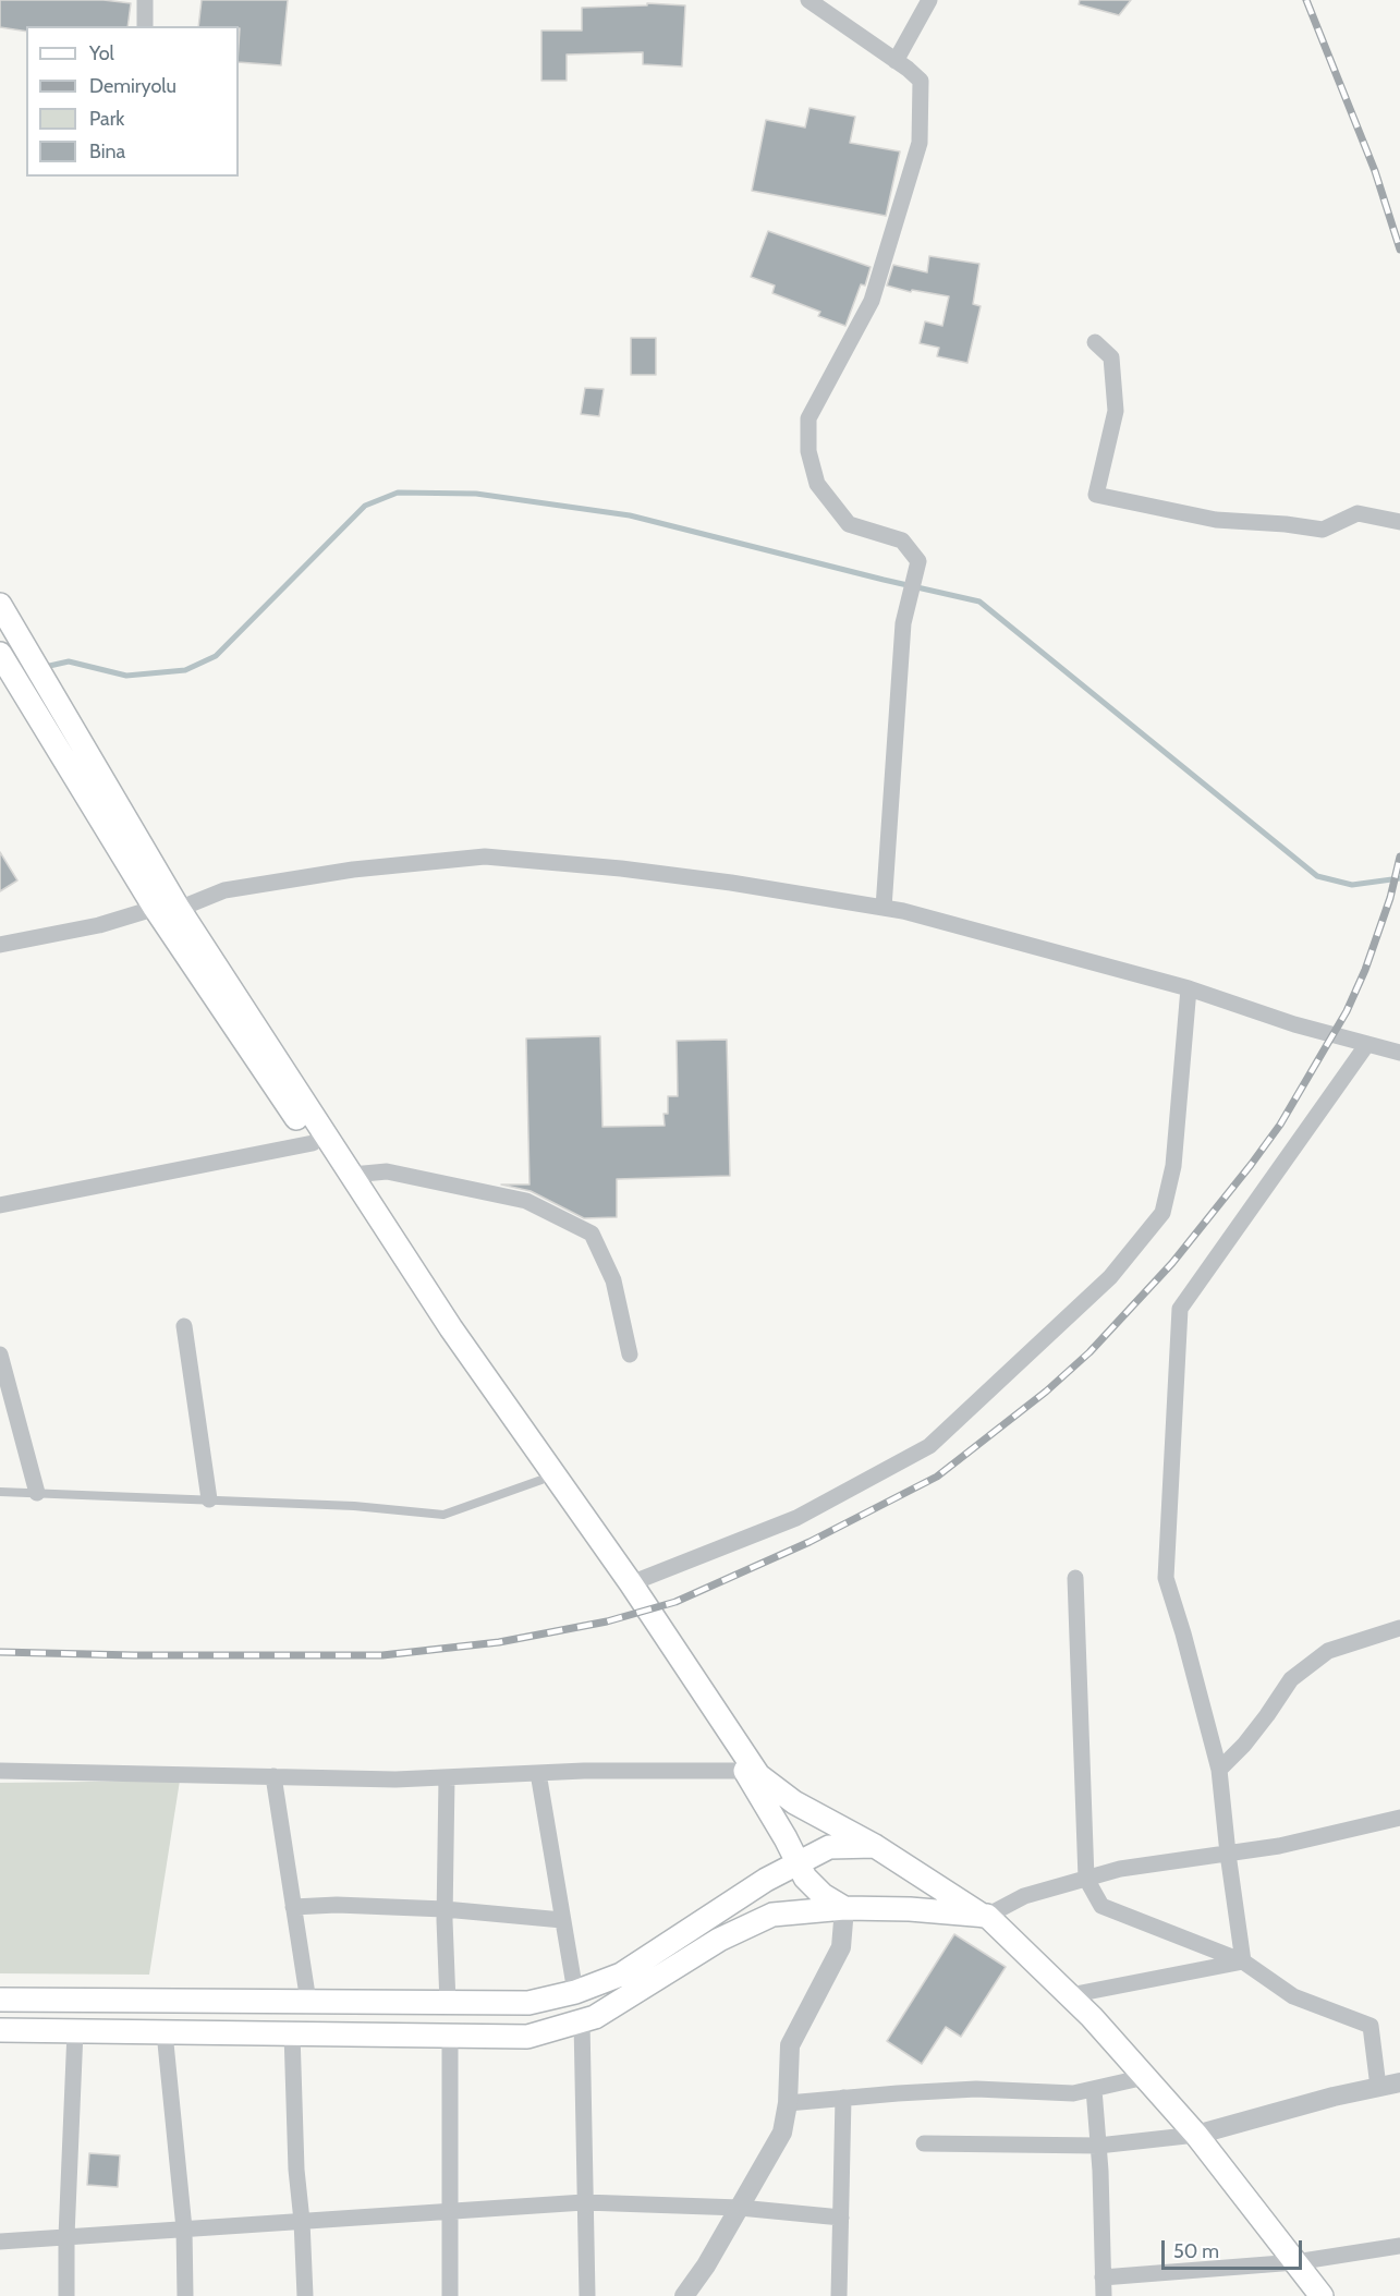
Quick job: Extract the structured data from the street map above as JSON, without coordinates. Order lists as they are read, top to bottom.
{
  "legend": [
    "Yol",
    "Demiryolu",
    "Park",
    "Bina"
  ],
  "scale_bar": "50 m"
}
